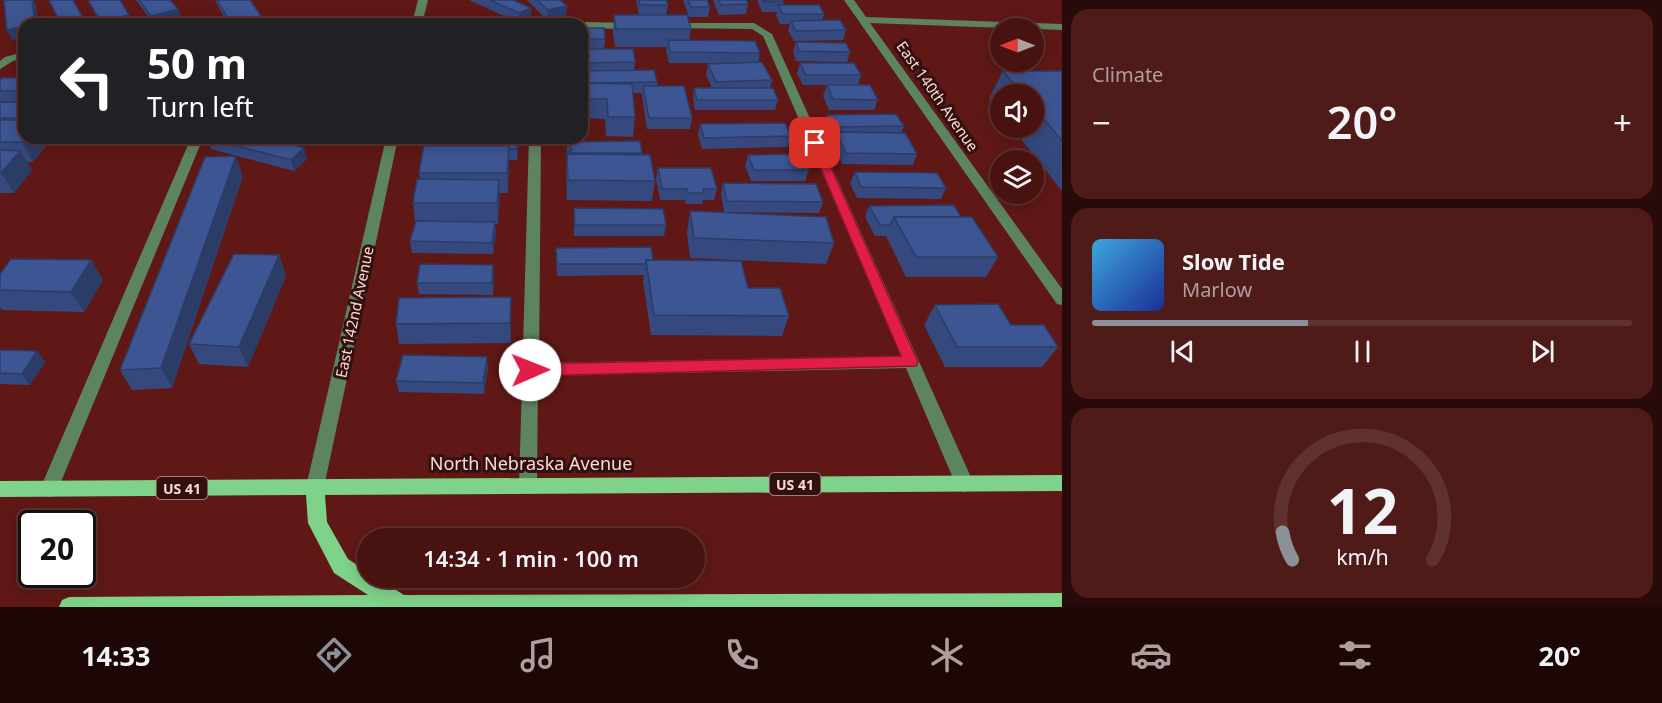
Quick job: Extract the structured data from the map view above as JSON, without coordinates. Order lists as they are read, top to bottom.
{
  "streets": {
    "main road": ["North Nebraska Avenue", "US 41"],
    "street": ["East 140th Avenue", "East 142nd Avenue"]
  },
  "crossings": [
    ["East 142nd Avenue", "North Nebraska Avenue"]
  ],
  "north": "left",
  "page": {
    "tile": "Climate",
    "turn": ["50 m", "Turn left"],
    "heat": ["−", "20°", "+"],
    "song": ["Slow Tide", "Marlow"],
    "limit": "20",
    "trip": "14:34 · 1 min · 100 m",
    "tabs": ["14:33", "20°"],
    "gauge": ["12", "km/h"]
  }
}
